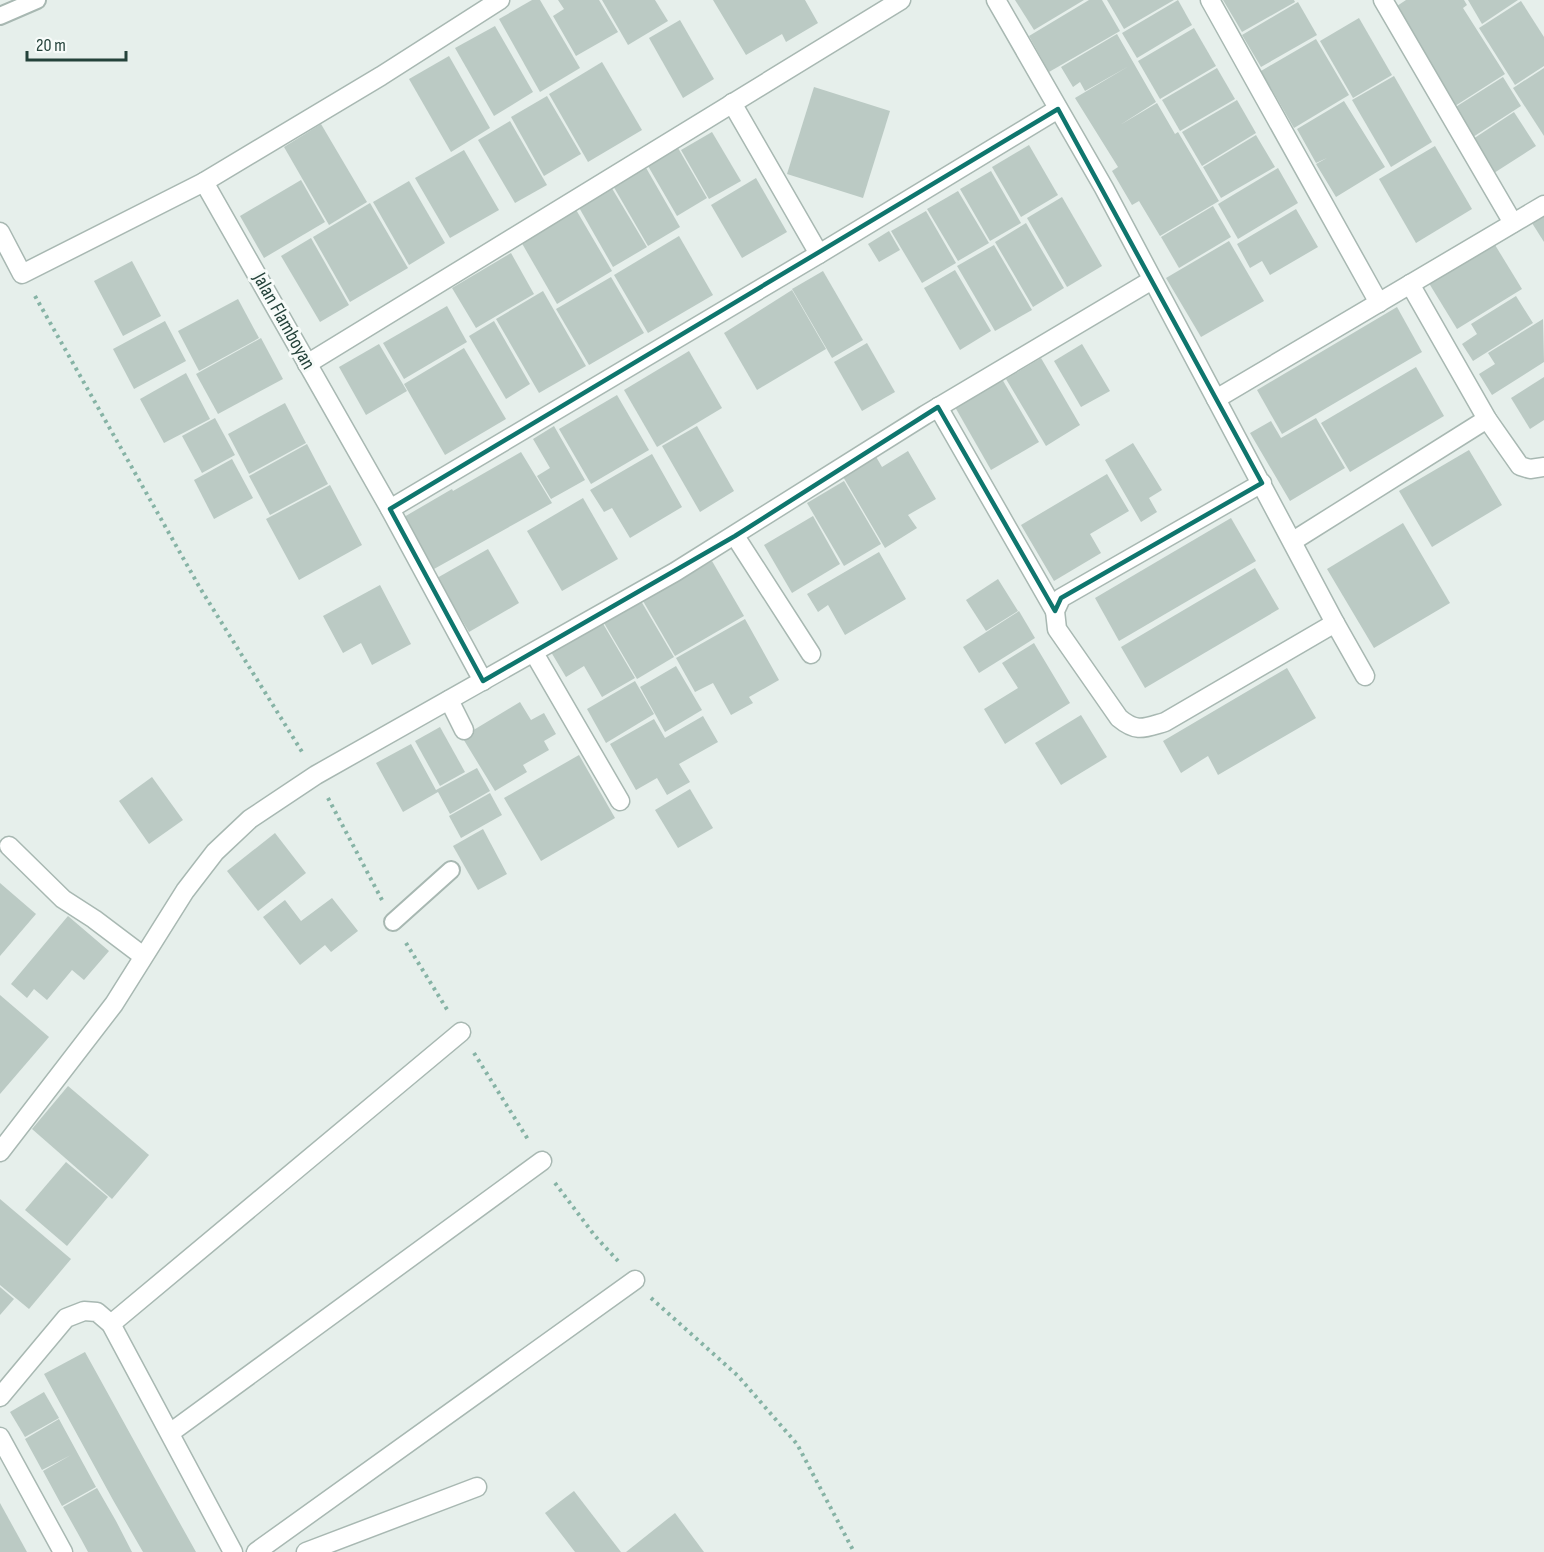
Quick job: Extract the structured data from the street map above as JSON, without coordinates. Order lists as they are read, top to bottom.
{
  "streets": {
    "street": ["Jalan Flamboyan"]
  },
  "scale_bar": "20 m"
}
